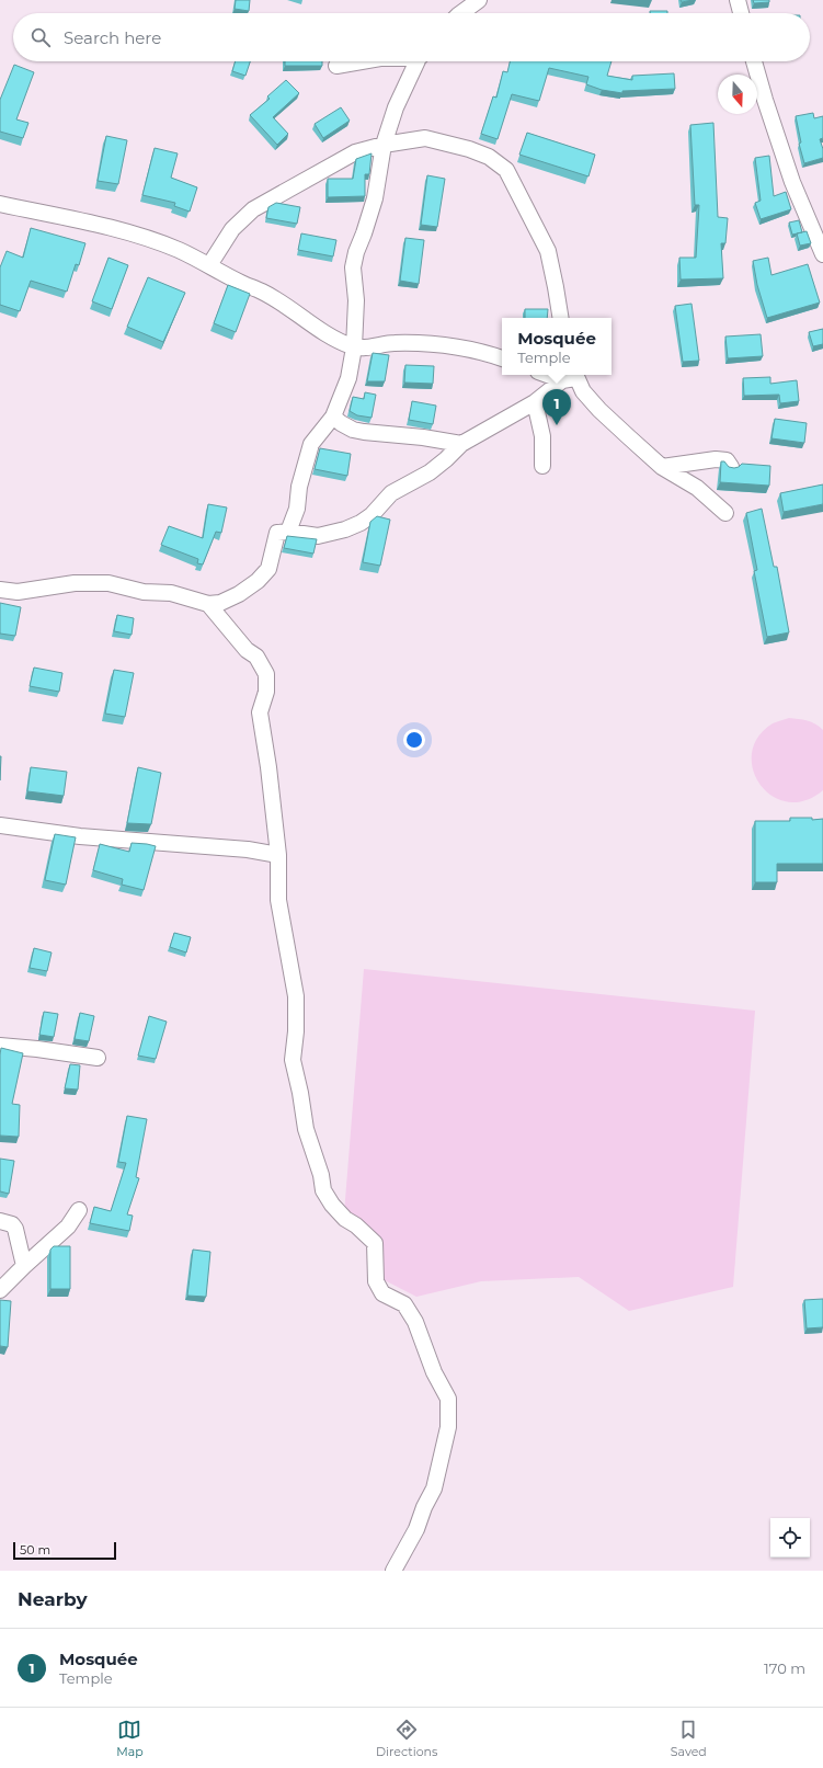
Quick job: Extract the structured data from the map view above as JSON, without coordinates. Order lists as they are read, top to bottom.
{
  "scale_bar": "50 m",
  "north": "bottom",
  "page": {
    "search": "Search here",
    "popup": ["Mosquée", "Temple"],
    "pins": "1",
    "scale": "50 m",
    "heading": "Nearby",
    "list": [
      {
        "mark": "1",
        "name": "Mosquée",
        "note": "Temple",
        "value": "170 m"
      }
    ],
    "nav": ["Map", "Directions", "Saved"]
  }
}
